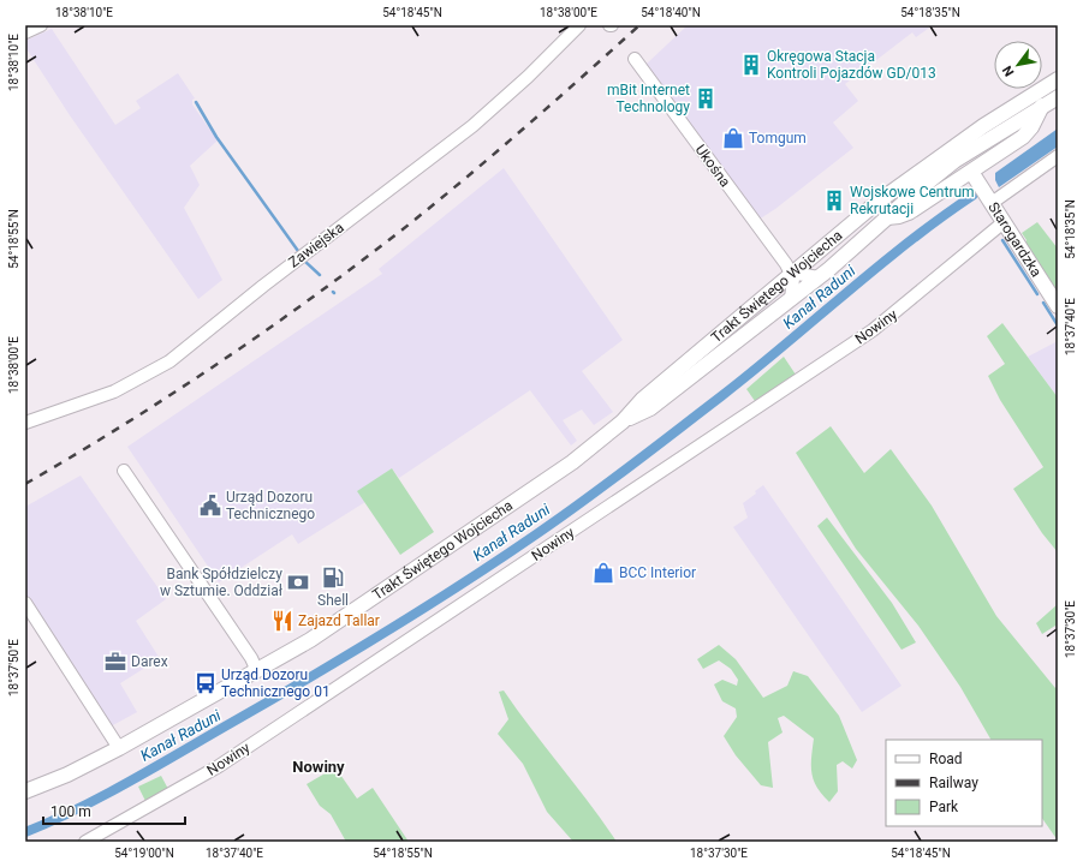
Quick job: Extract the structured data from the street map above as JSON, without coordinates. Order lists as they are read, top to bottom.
{
  "streets": {
    "main road": ["Starogardzka", "Trakt Świętego Wojciecha"],
    "street": ["Ukośna", "Zawiejska", "Nowiny"]
  },
  "crossings": [
    ["Ukośna", "Trakt Świętego Wojciecha"],
    ["Starogardzka", "Nowiny"]
  ],
  "districts": ["Nowiny"],
  "water": ["Kanał Raduni"],
  "places": {
    "building": ["Okręgowa Stacja Kontroli Pojazdów GD/013", "mBit Internet Technology", "Wojskowe Centrum Rekrutacji"],
    "shop": ["Tomgum", "BCC Interior"],
    "public building": ["Urząd Dozoru Technicznego"],
    "fuel station": ["Shell"],
    "bank": ["Bank Spółdzielczy w Sztumie. Oddział"],
    "restaurant": ["Zajazd Tallar"],
    "office": ["Darex"],
    "bus stop": ["Urząd Dozoru Technicznego 01"]
  },
  "legend": ["Road", "Railway", "Park"],
  "scale_bar": "100 m",
  "north": "bottom left",
  "coordinates": [
    "18°38'10\"E",
    "54°18'45\"N",
    "18°38'00\"E",
    "54°18'40\"N",
    "54°18'35\"N",
    "54°18'55\"N",
    "18°37'40\"E",
    "18°37'30\"E",
    "18°37'50\"E",
    "54°19'00\"N"
  ]
}
